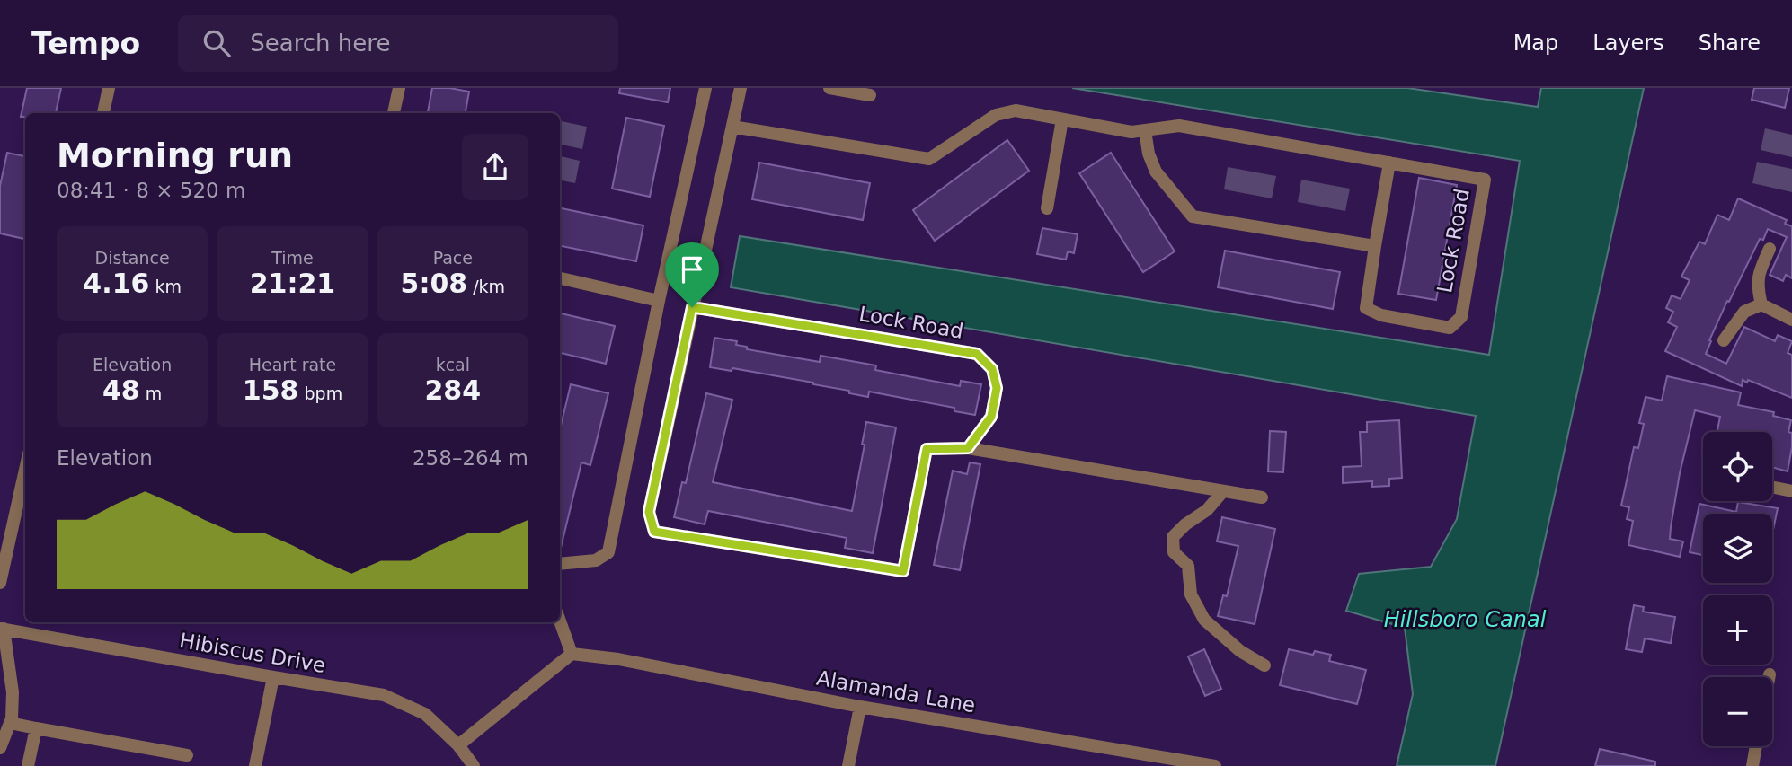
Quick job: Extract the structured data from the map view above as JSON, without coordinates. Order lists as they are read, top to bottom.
{
  "streets": {
    "street": ["Lock Road", "Hibiscus Drive", "Alamanda Lane"]
  },
  "water": ["Hillsboro Canal"],
  "page": {
    "header": "Tempo",
    "search": "Search here",
    "nav": ["Map", "Layers", "Share"],
    "heading": ["Morning run", "08:41 · 8 × 520 m"],
    "stats": [
      ["Distance", "4.16 km"],
      ["Time", "21:21"],
      ["Pace", "5:08 /km"],
      ["Elevation", "48 m"],
      ["Heart rate", "158 bpm"],
      ["kcal", "284"]
    ],
    "map_buttons": ["+", "−"],
    "chart": ["Elevation", "258–264 m"]
  }
}
